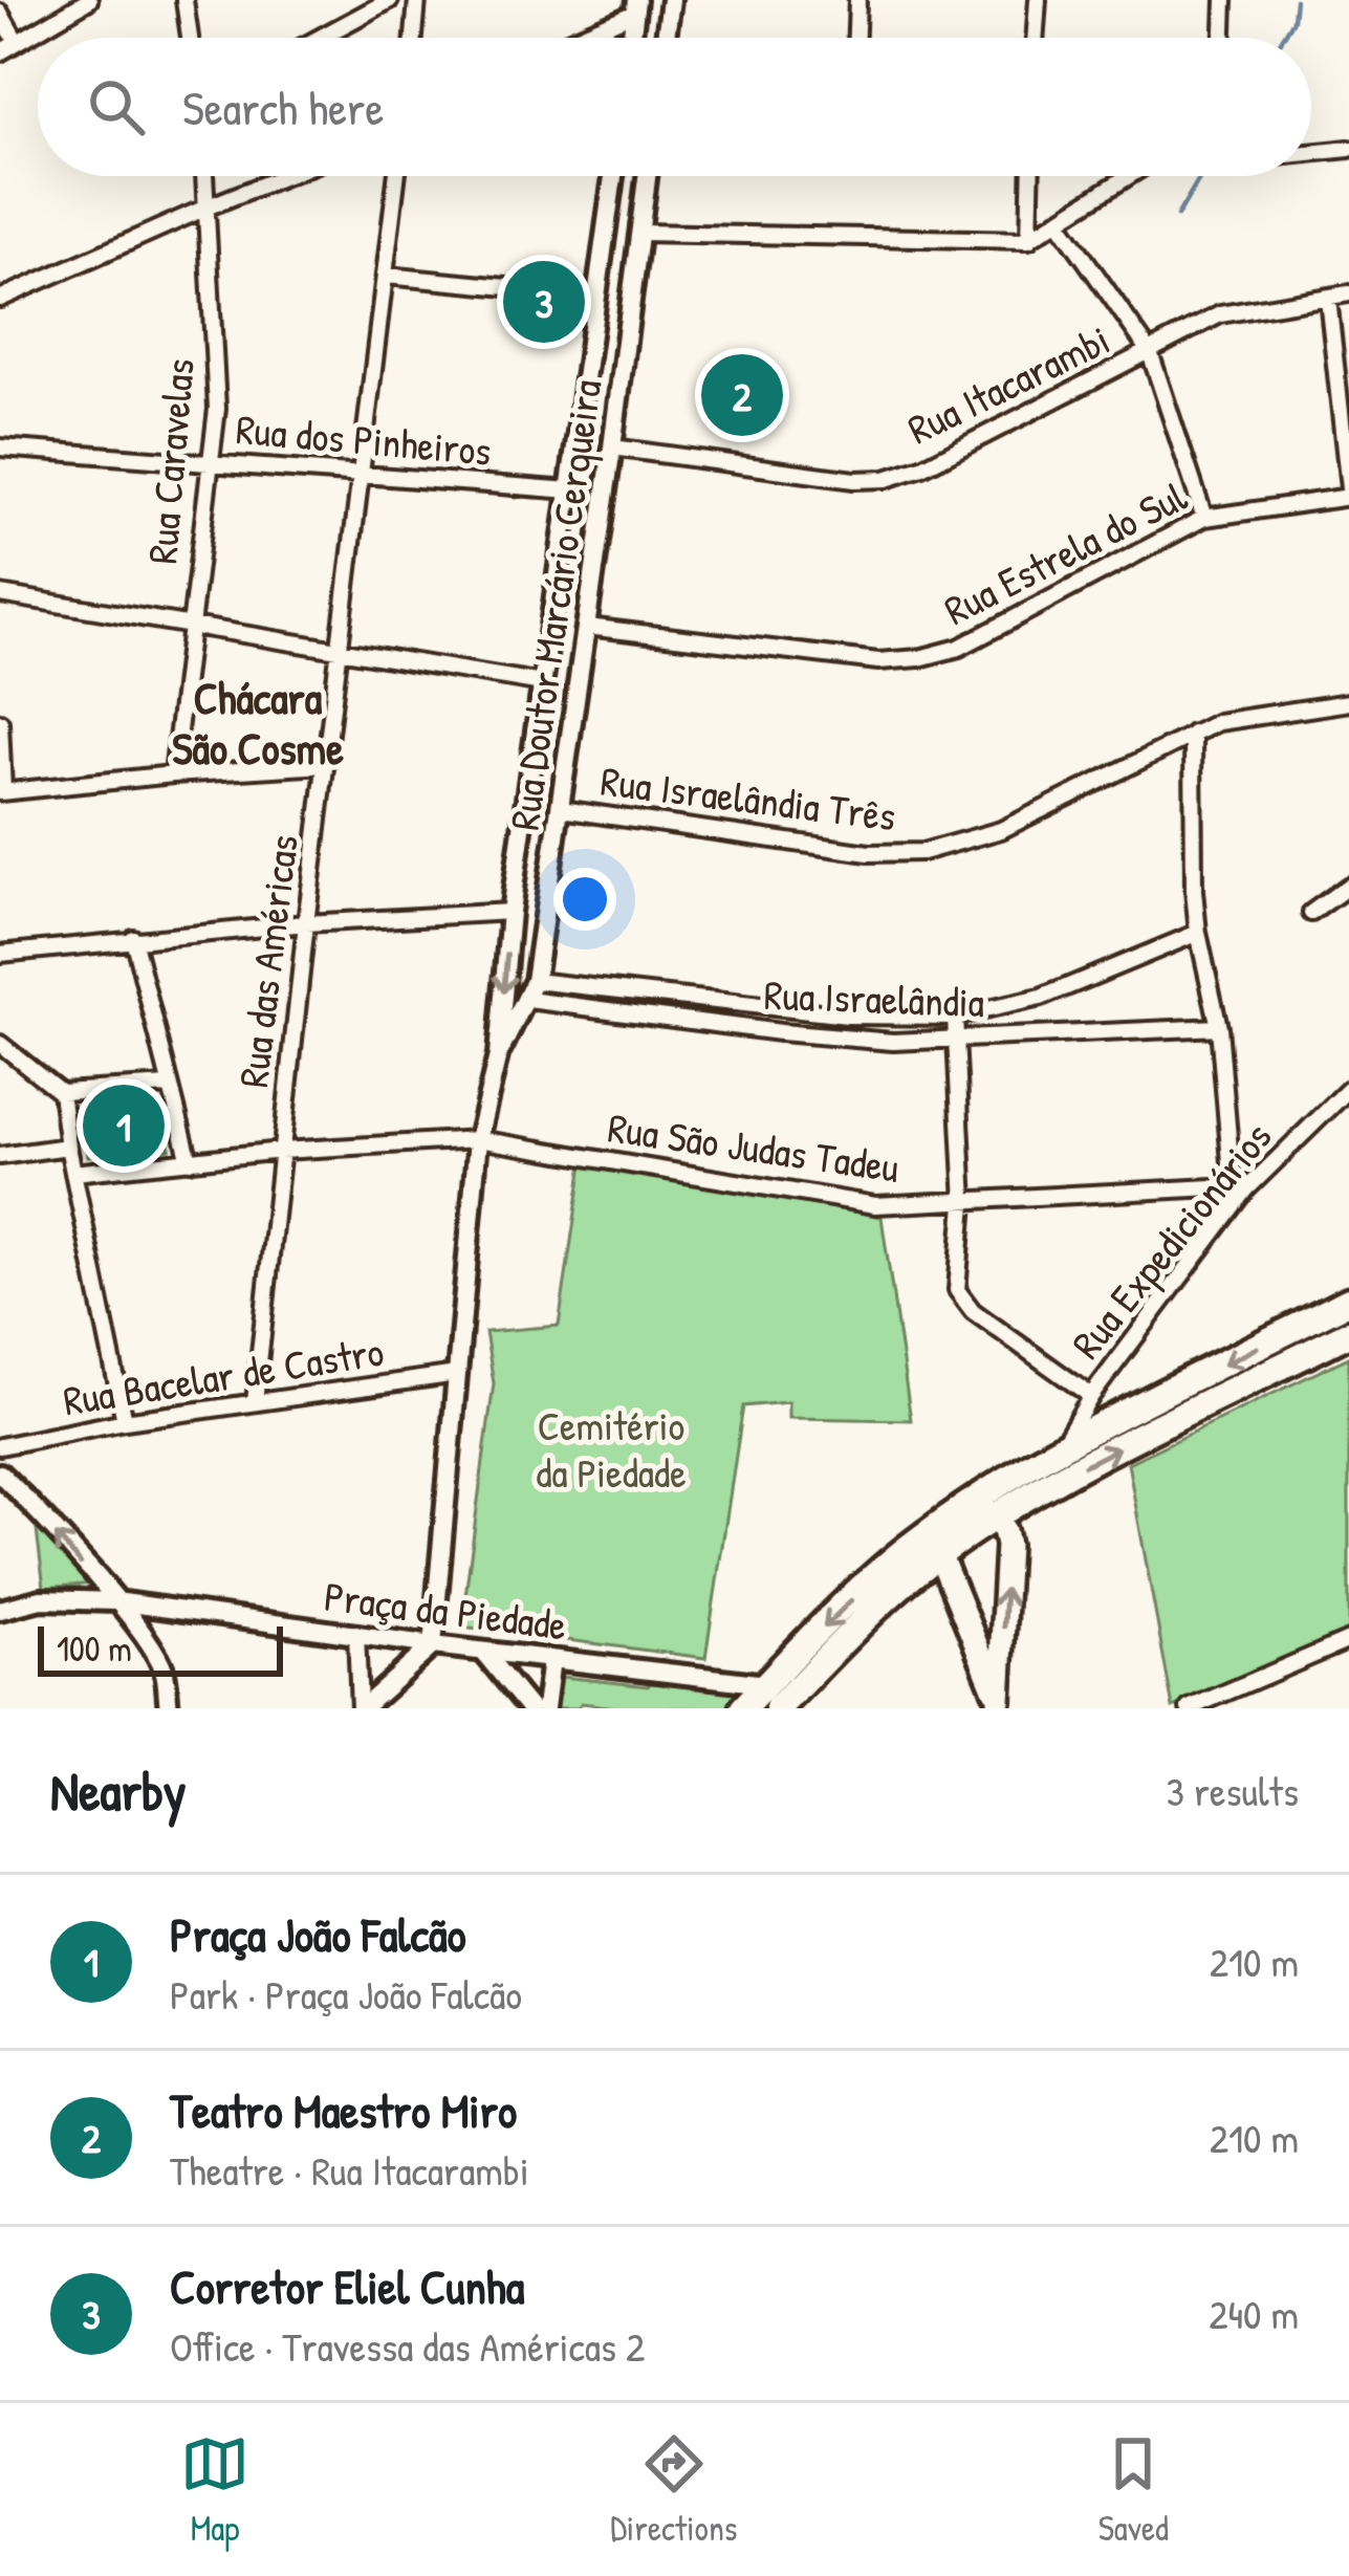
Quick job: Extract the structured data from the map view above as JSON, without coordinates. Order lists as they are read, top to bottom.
{
  "streets": {
    "street": [
      "Rua Itacarambi",
      "Rua dos Pinheiros",
      "Rua Caravelas",
      "Rua Estrela do Sul",
      "Rua Doutor Marcário Cerqueira",
      "Rua Israelândia Três",
      "Rua das Américas",
      "Rua Israelândia",
      "Rua São Judas Tadeu",
      "Rua Expedicionários",
      "Rua Bacelar de Castro",
      "Praça da Piedade"
    ]
  },
  "crossings": [
    ["Rua Itacarambi", "Rua Doutor Marcário Cerqueira"],
    ["Rua dos Pinheiros", "Rua Caravelas"],
    ["Rua dos Pinheiros", "Rua Doutor Marcário Cerqueira"],
    ["Rua dos Pinheiros", "Rua das Américas"],
    ["Rua Estrela do Sul", "Rua Doutor Marcário Cerqueira"],
    ["Rua Doutor Marcário Cerqueira", "Rua Israelândia Três"],
    ["Rua Doutor Marcário Cerqueira", "Rua Israelândia"],
    ["Rua Doutor Marcário Cerqueira", "Rua São Judas Tadeu"],
    ["Rua Doutor Marcário Cerqueira", "Rua Bacelar de Castro"],
    ["Rua Doutor Marcário Cerqueira", "Praça da Piedade"],
    ["Rua das Américas", "Rua São Judas Tadeu"],
    ["Rua das Américas", "Rua Bacelar de Castro"],
    ["Rua São Judas Tadeu", "Rua Expedicionários"]
  ],
  "districts": ["Chácara São Cosme"],
  "parks": ["Cemitério da Piedade"],
  "scale_bar": "100 m",
  "page": {
    "search": "Search here",
    "pins": ["3", "2", "1"],
    "scale": "100 m",
    "heading": ["Nearby", "3 results"],
    "list": [
      {
        "mark": "1",
        "name": "Praça João Falcão",
        "note": "Park · Praça João Falcão",
        "value": "210 m"
      },
      {
        "mark": "2",
        "name": "Teatro Maestro Miro",
        "note": "Theatre · Rua Itacarambi",
        "value": "210 m"
      },
      {
        "mark": "3",
        "name": "Corretor Eliel Cunha",
        "note": "Office · Travessa das Américas 2",
        "value": "240 m"
      }
    ],
    "nav": ["Map", "Directions", "Saved"]
  }
}
